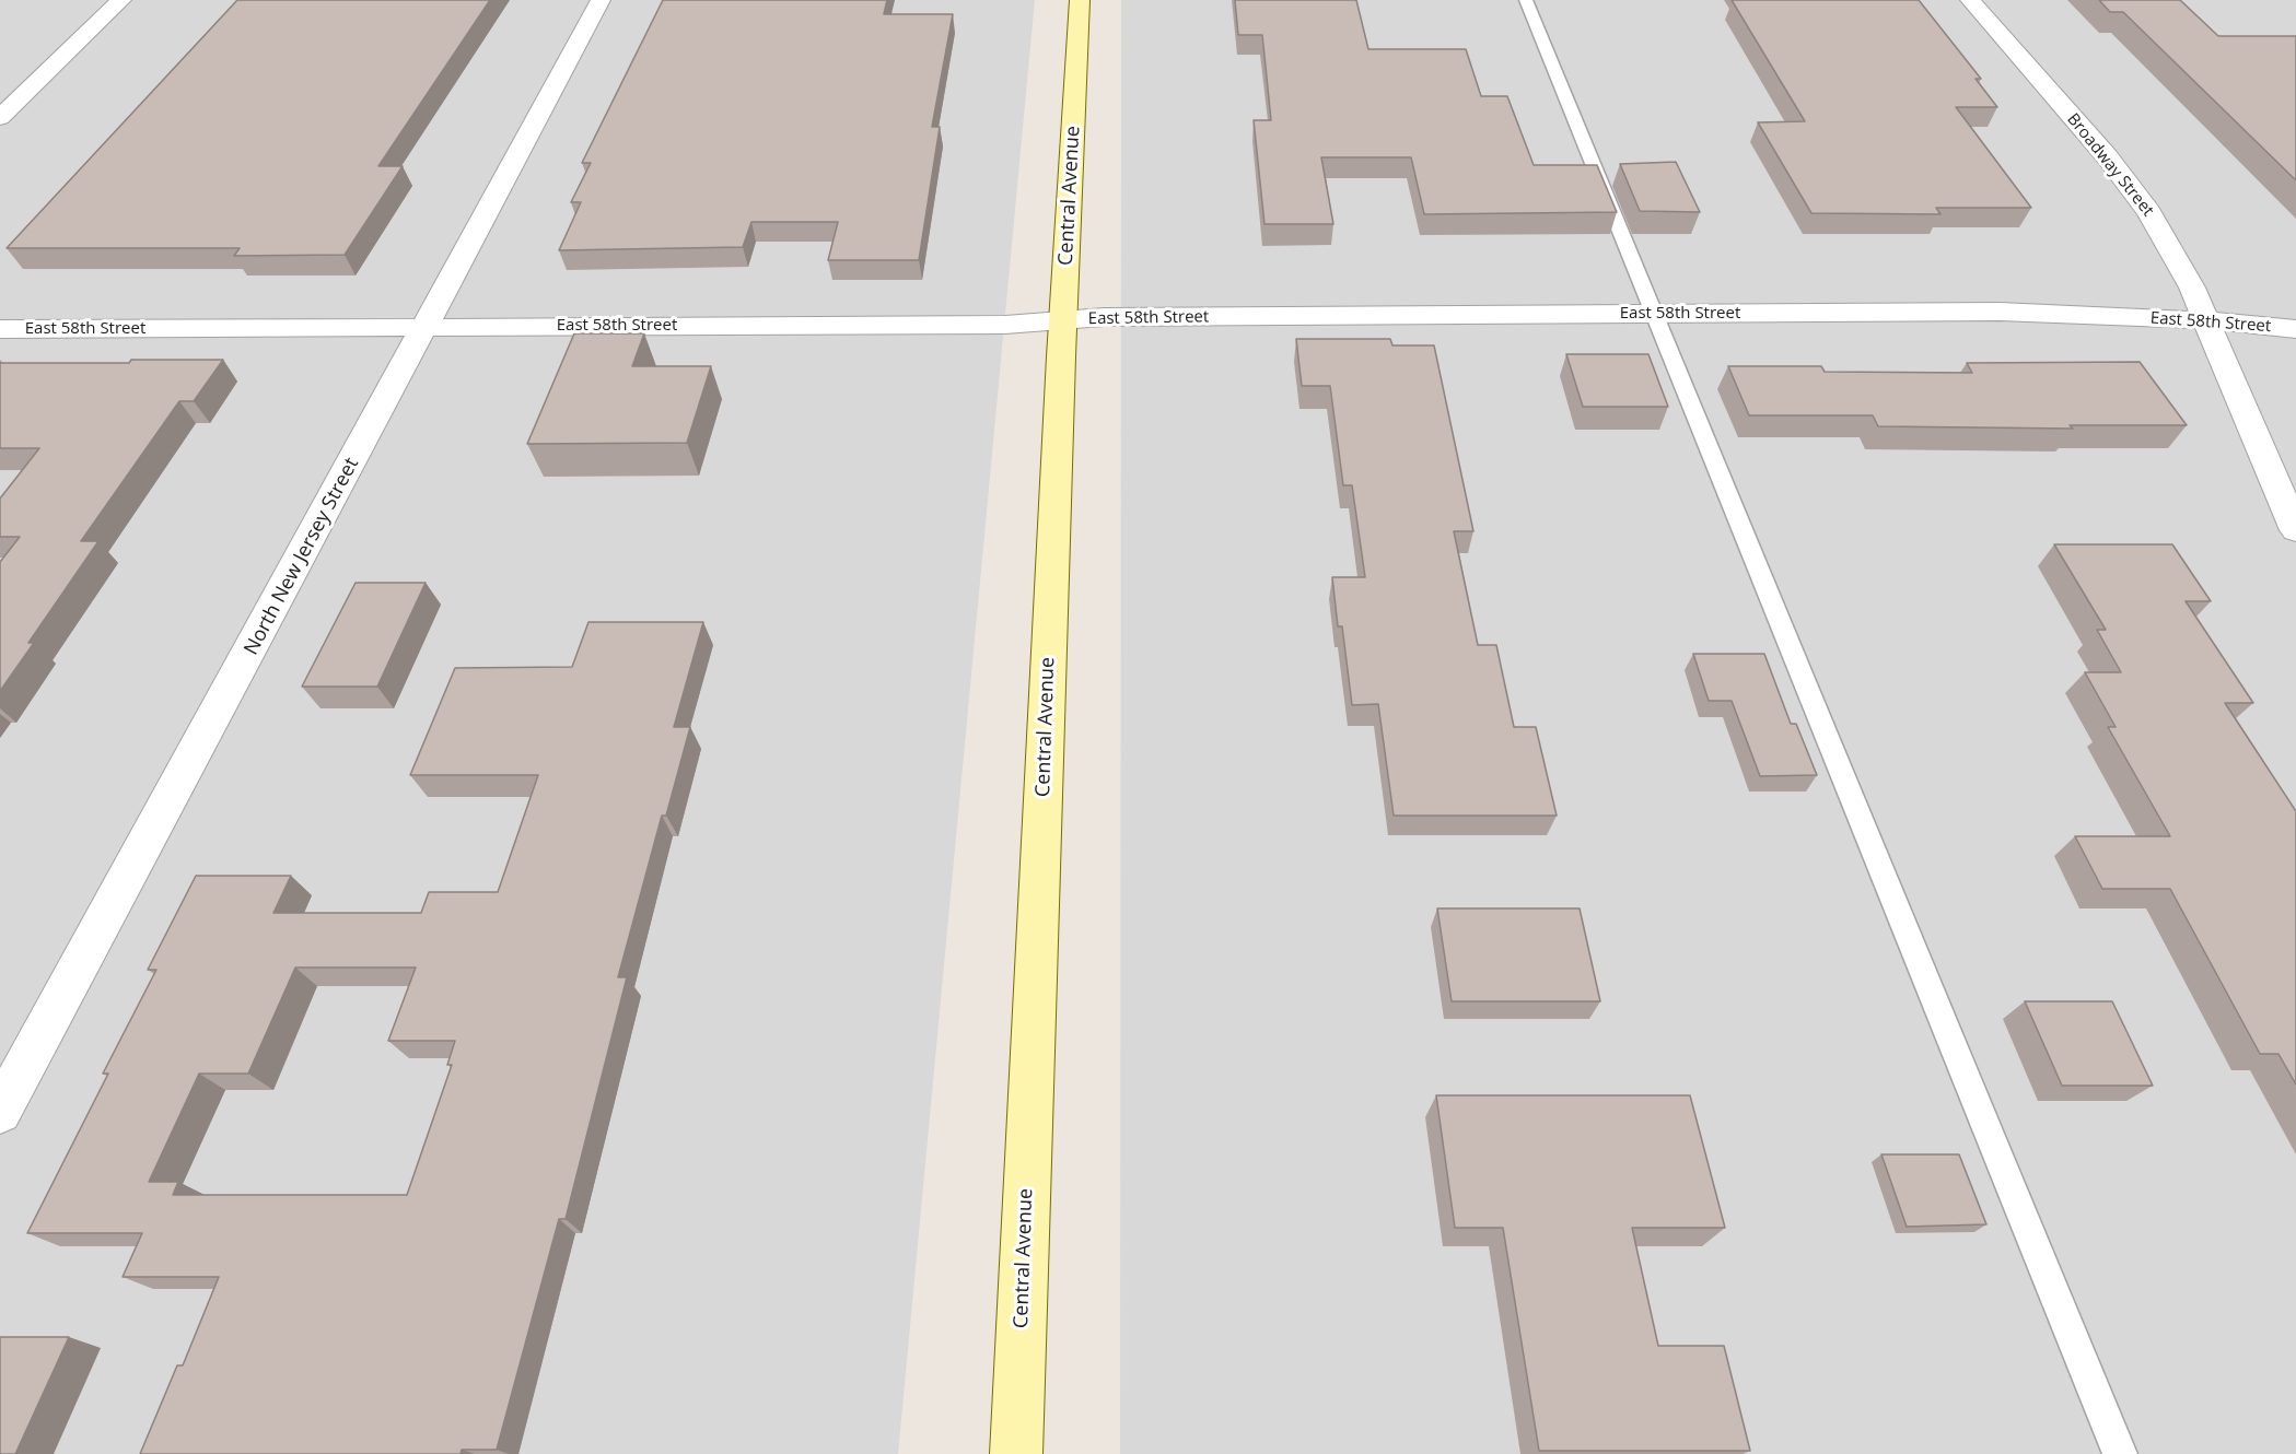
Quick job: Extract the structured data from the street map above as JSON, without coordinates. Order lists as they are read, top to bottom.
{
  "streets": {
    "main road": ["Central Avenue"],
    "street": ["Broadway Street", "East 58th Street", "North New Jersey Street"]
  },
  "crossings": [
    ["Broadway Street", "East 58th Street"],
    ["Central Avenue", "East 58th Street"],
    ["East 58th Street", "North New Jersey Street"]
  ]
}
